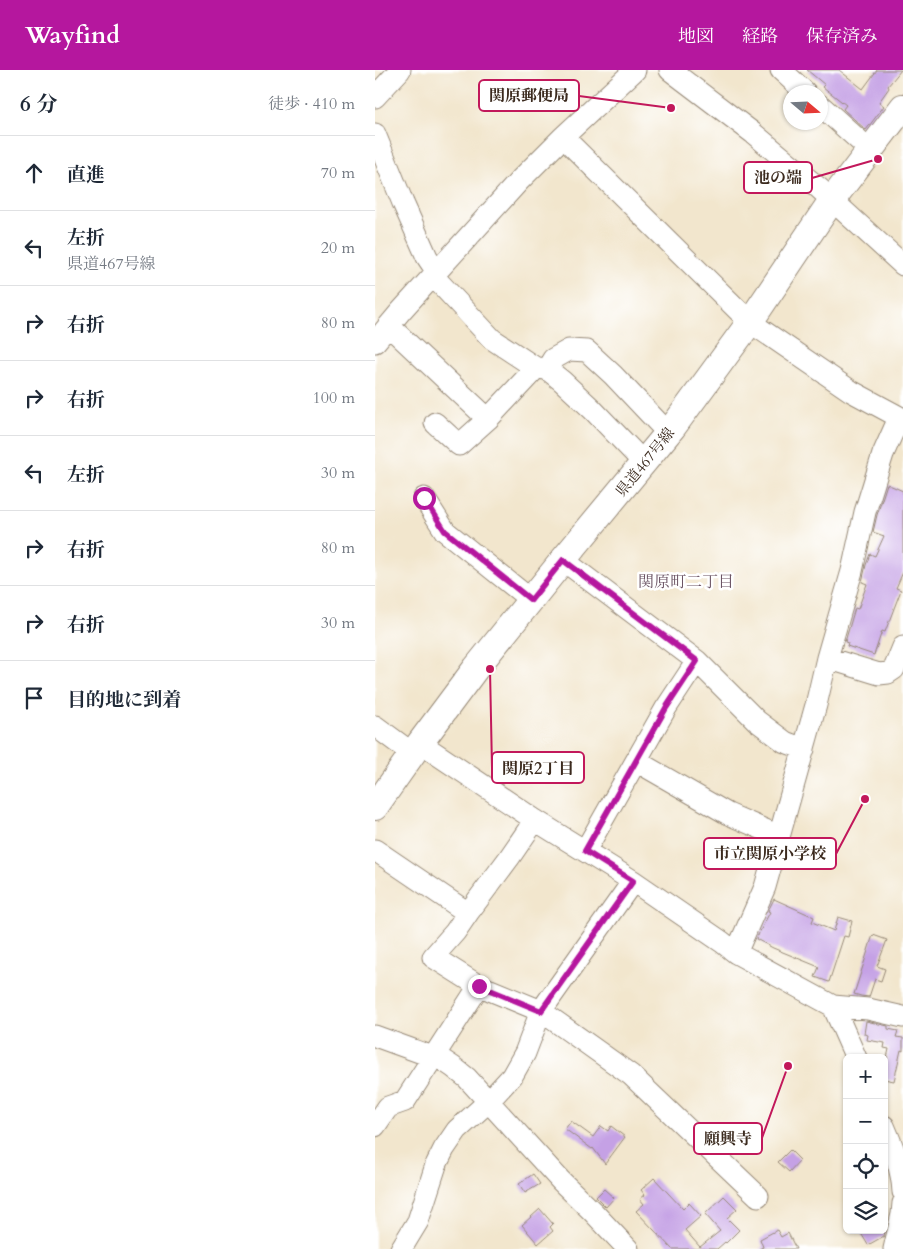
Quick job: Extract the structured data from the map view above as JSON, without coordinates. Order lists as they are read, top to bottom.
{
  "streets": {
    "main road": ["県道467号線"]
  },
  "districts": ["関原町二丁目"],
  "places": [
    "関原郵便局",
    "池の端",
    "関原2丁目",
    "市立関原小学校",
    "願興寺"
  ],
  "north": "right",
  "page": {
    "header": "Wayfind",
    "nav": ["地図", "経路", "保存済み"],
    "heading": ["6 分", "徒歩 · 410 m"],
    "list": [
      ["直進", "70 m"],
      ["左折", "県道467号線", "20 m"],
      ["右折", "80 m"],
      ["右折", "100 m"],
      ["左折", "30 m"],
      ["右折", "80 m"],
      ["右折", "30 m"],
      "目的地に到着"
    ],
    "map_buttons": ["+", "−"]
  }
}
